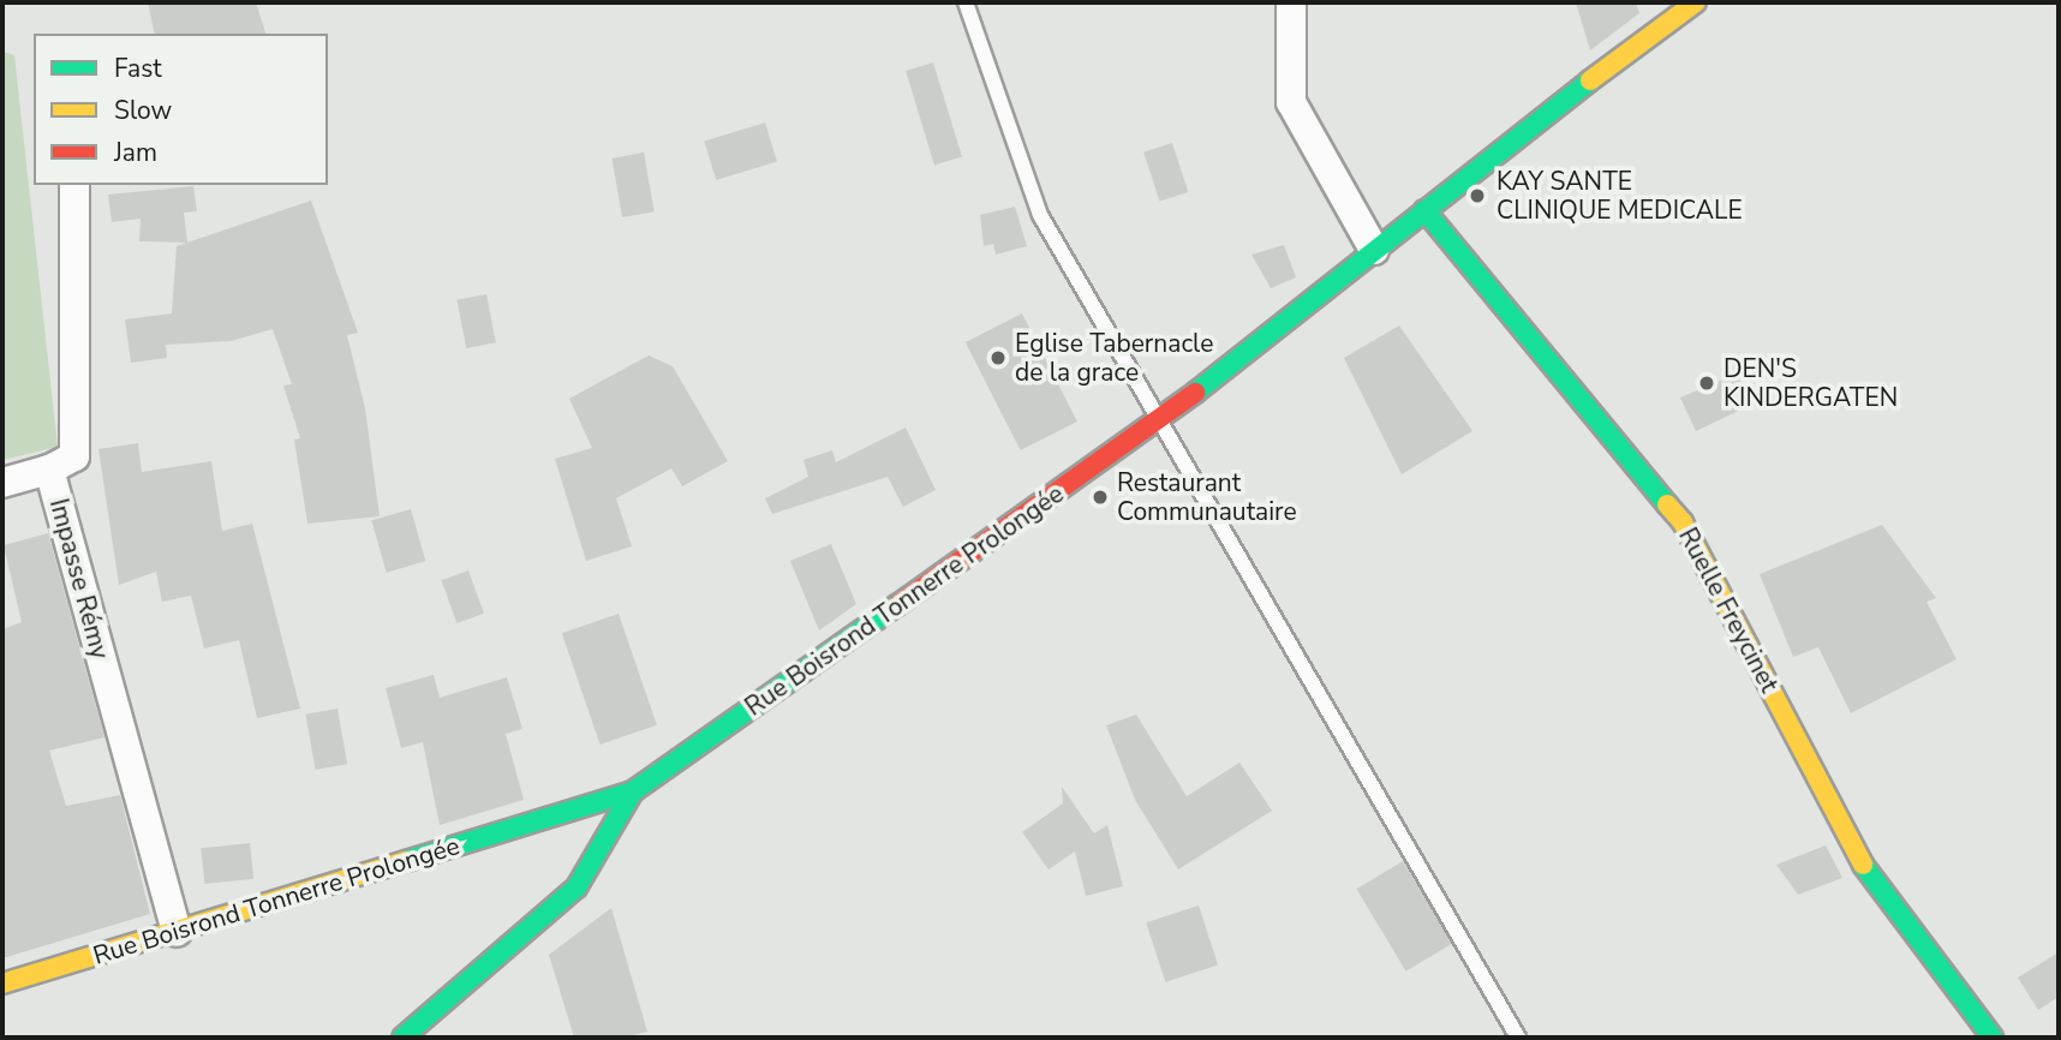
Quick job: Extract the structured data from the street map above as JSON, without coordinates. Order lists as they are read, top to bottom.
{
  "streets": {
    "street": ["Impasse Rémy", "Rue Boisrond Tonnerre Prolongée", "Ruelle Freycinet"]
  },
  "crossings": [
    ["Impasse Rémy", "Rue Boisrond Tonnerre Prolongée"],
    ["Rue Boisrond Tonnerre Prolongée", "Ruelle Freycinet"]
  ],
  "places": [
    "KAY SANTE CLINIQUE MEDICALE",
    "Eglise Tabernacle de la grace",
    "DEN'S KINDERGATEN",
    "Restaurant Communautaire"
  ],
  "legend": ["Fast", "Slow", "Jam"]
}
